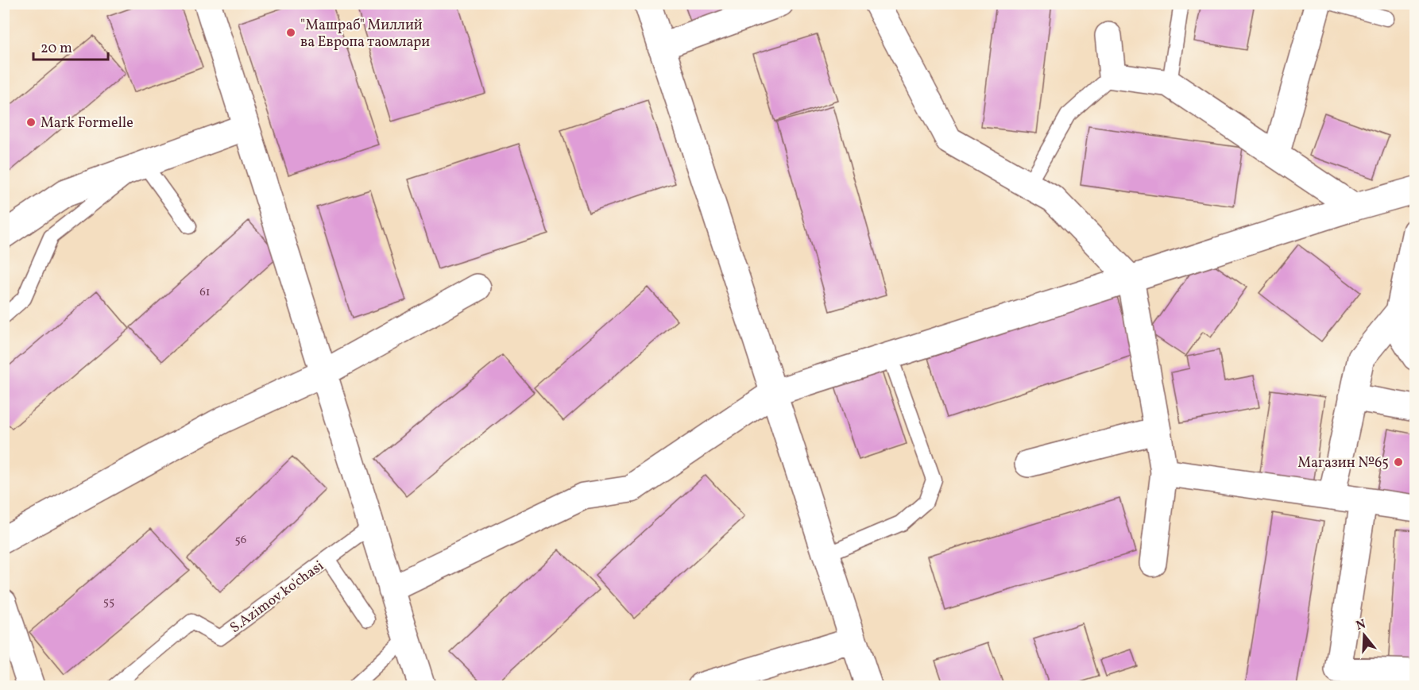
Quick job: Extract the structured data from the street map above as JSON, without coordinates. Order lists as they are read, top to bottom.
{
  "streets": {
    "lane": ["S.Azimov ko'chasi"]
  },
  "places": ["\"Машраб\" Миллий ва Европа таомлари", "Mark Formelle", "Магазин №65"],
  "house_numbers": ["61", "56", "55"],
  "scale_bar": "20 m",
  "north": "top"
}
